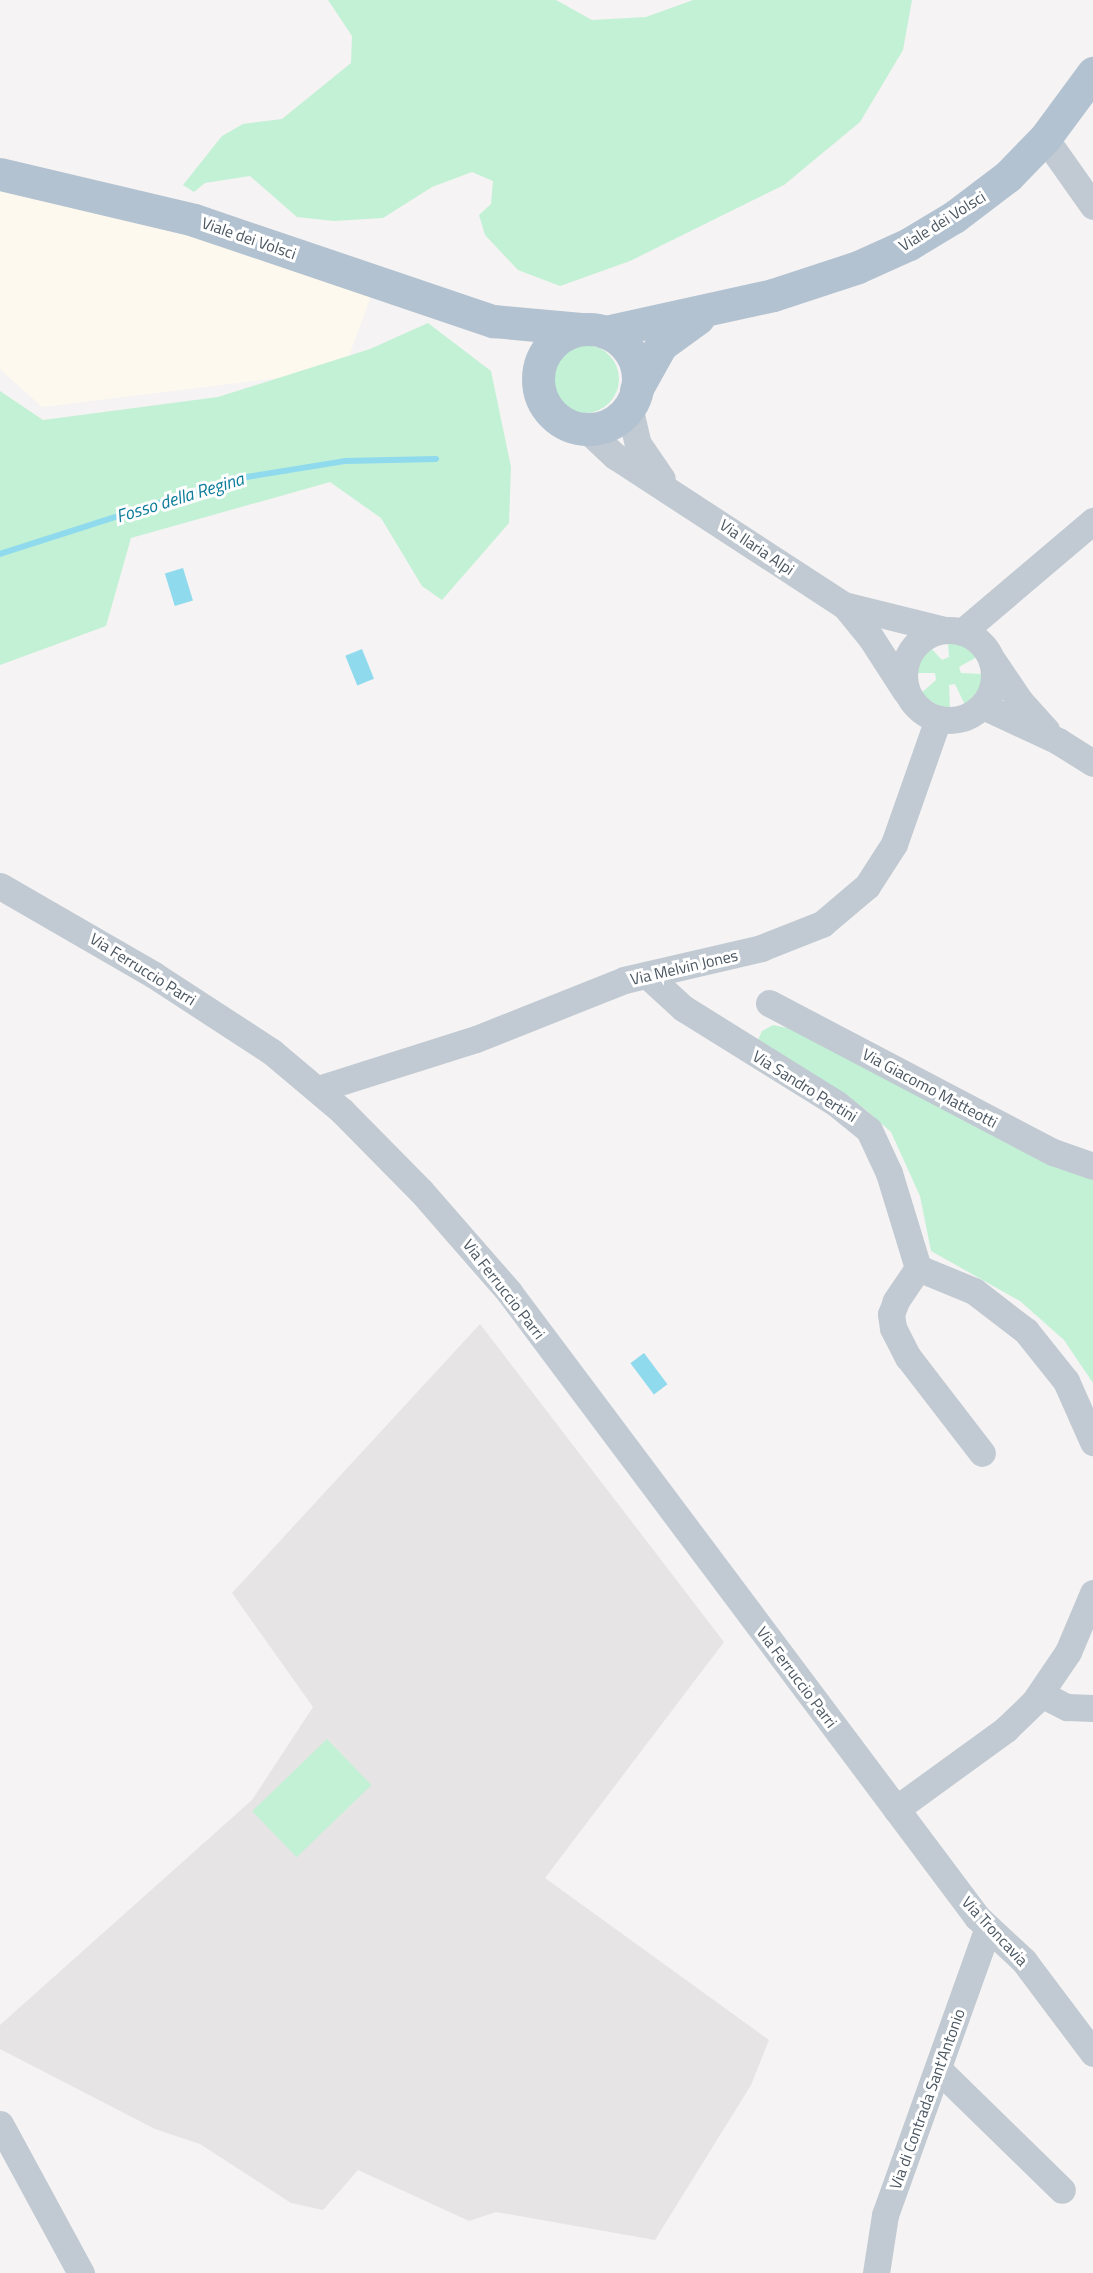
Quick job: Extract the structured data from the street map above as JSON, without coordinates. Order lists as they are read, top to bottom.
{
  "streets": {
    "main road": ["Viale dei Volsci"],
    "street": [
      "Via Ilaria Alpi",
      "Via Melvin Jones",
      "Via Ferruccio Parri",
      "Via Sandro Pertini",
      "Via Giacomo Matteotti",
      "Via Troncavia",
      "Via di Contrada Sant'Antonio"
    ]
  },
  "crossings": [
    ["Viale dei Volsci", "Via Ilaria Alpi"],
    ["Via Ilaria Alpi", "Via Melvin Jones"],
    ["Via Melvin Jones", "Via Ferruccio Parri"],
    ["Via Melvin Jones", "Via Sandro Pertini"],
    ["Via Ferruccio Parri", "Via Troncavia"],
    ["Via Troncavia", "Via di Contrada Sant'Antonio"]
  ],
  "water": ["Fosso della Regina"]
}
